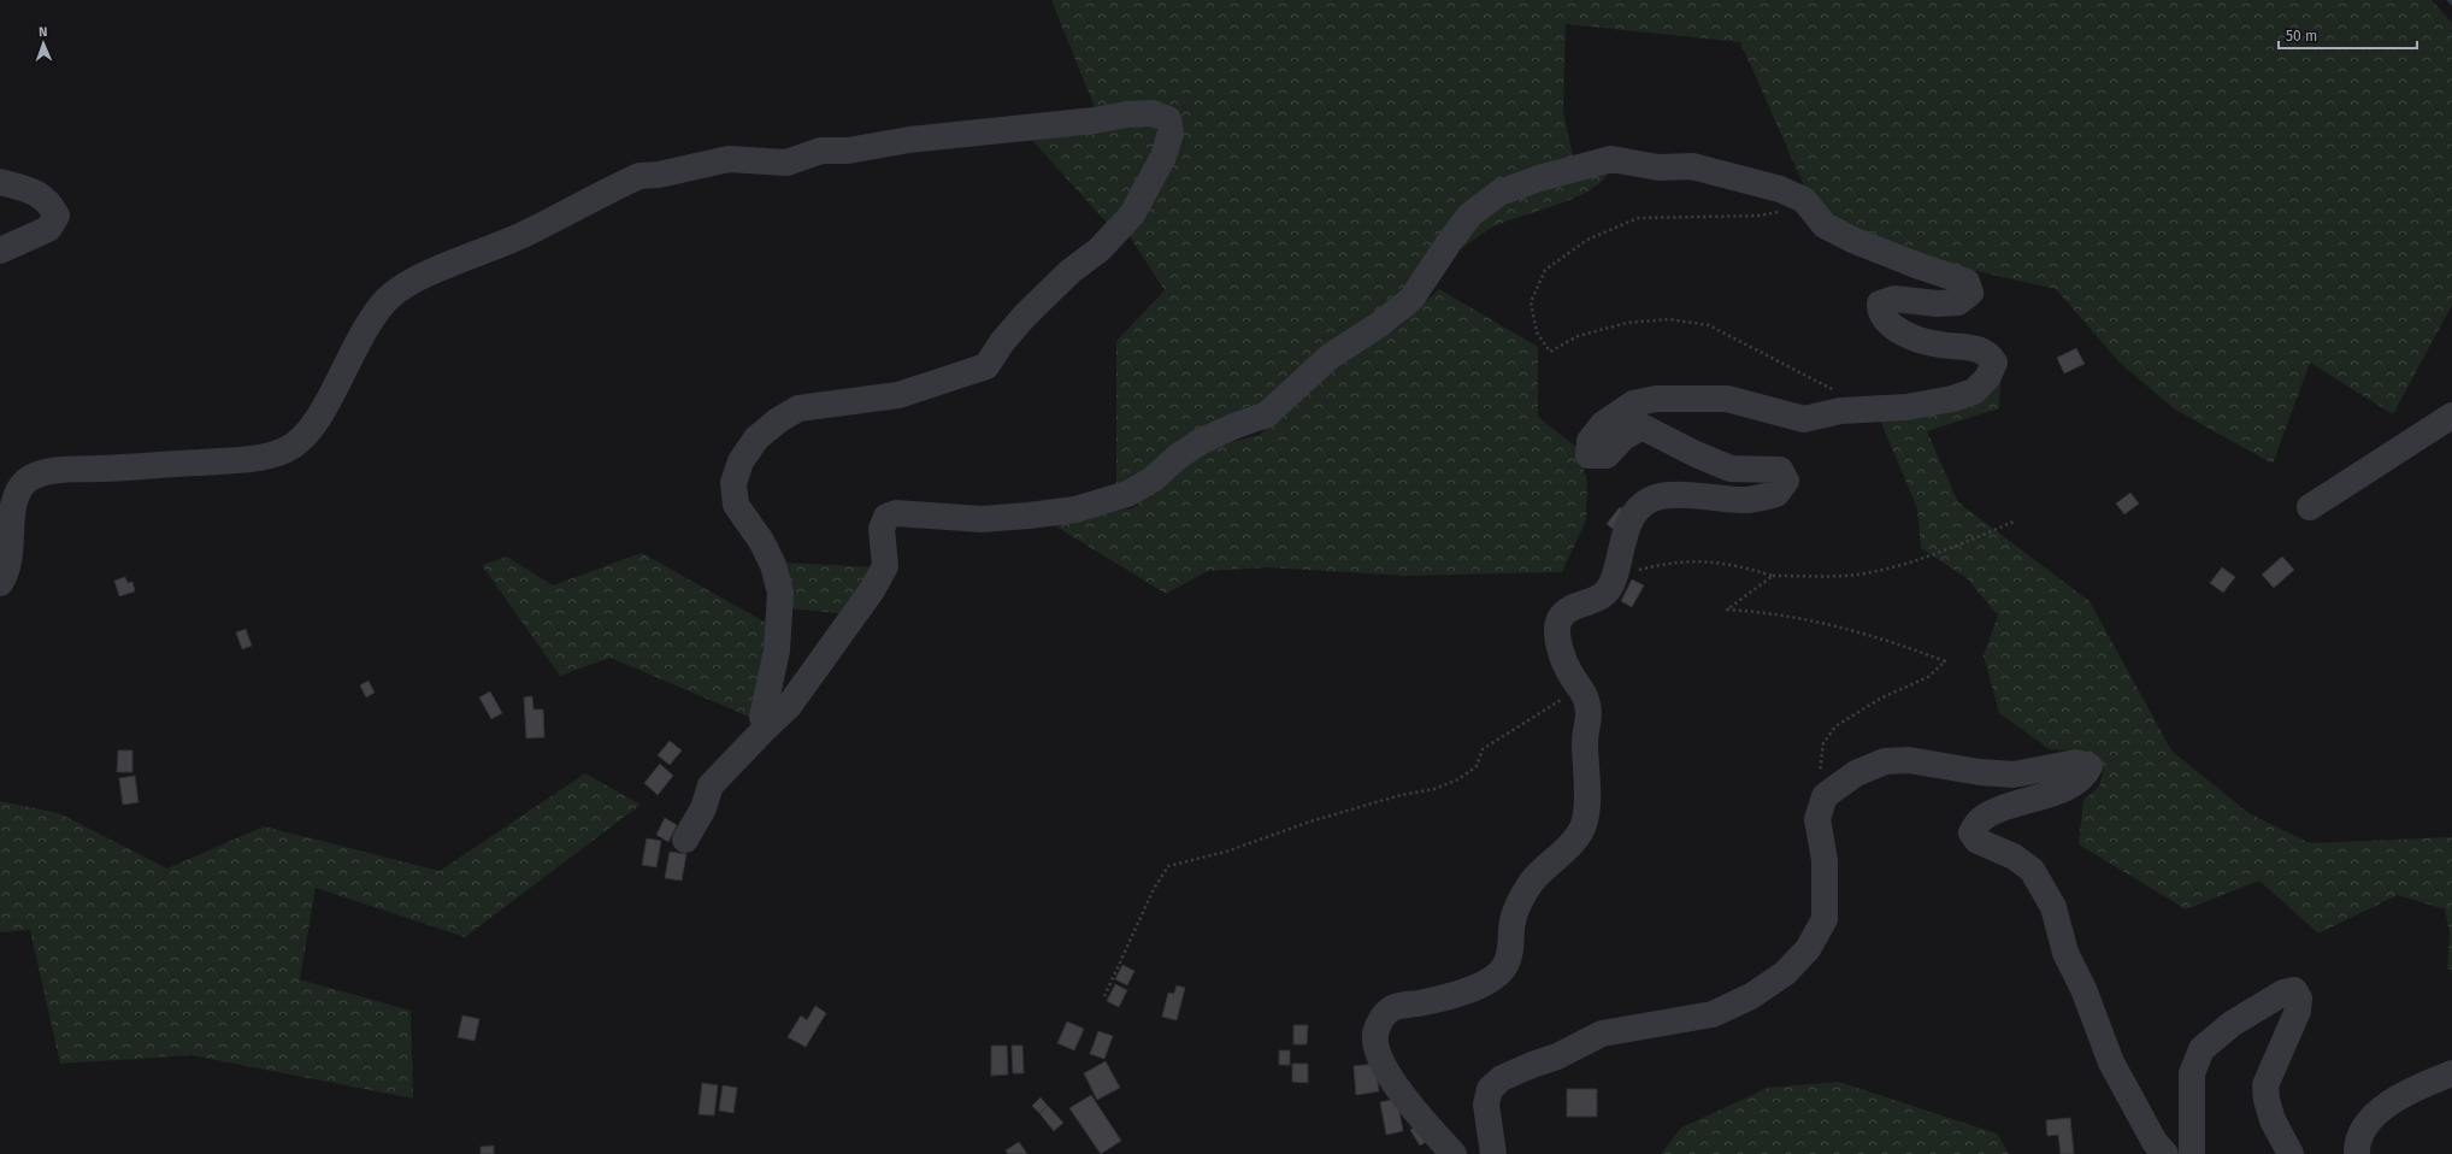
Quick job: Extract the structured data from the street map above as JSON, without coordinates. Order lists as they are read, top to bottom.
{
  "scale_bar": "50 m",
  "north": "top"
}
